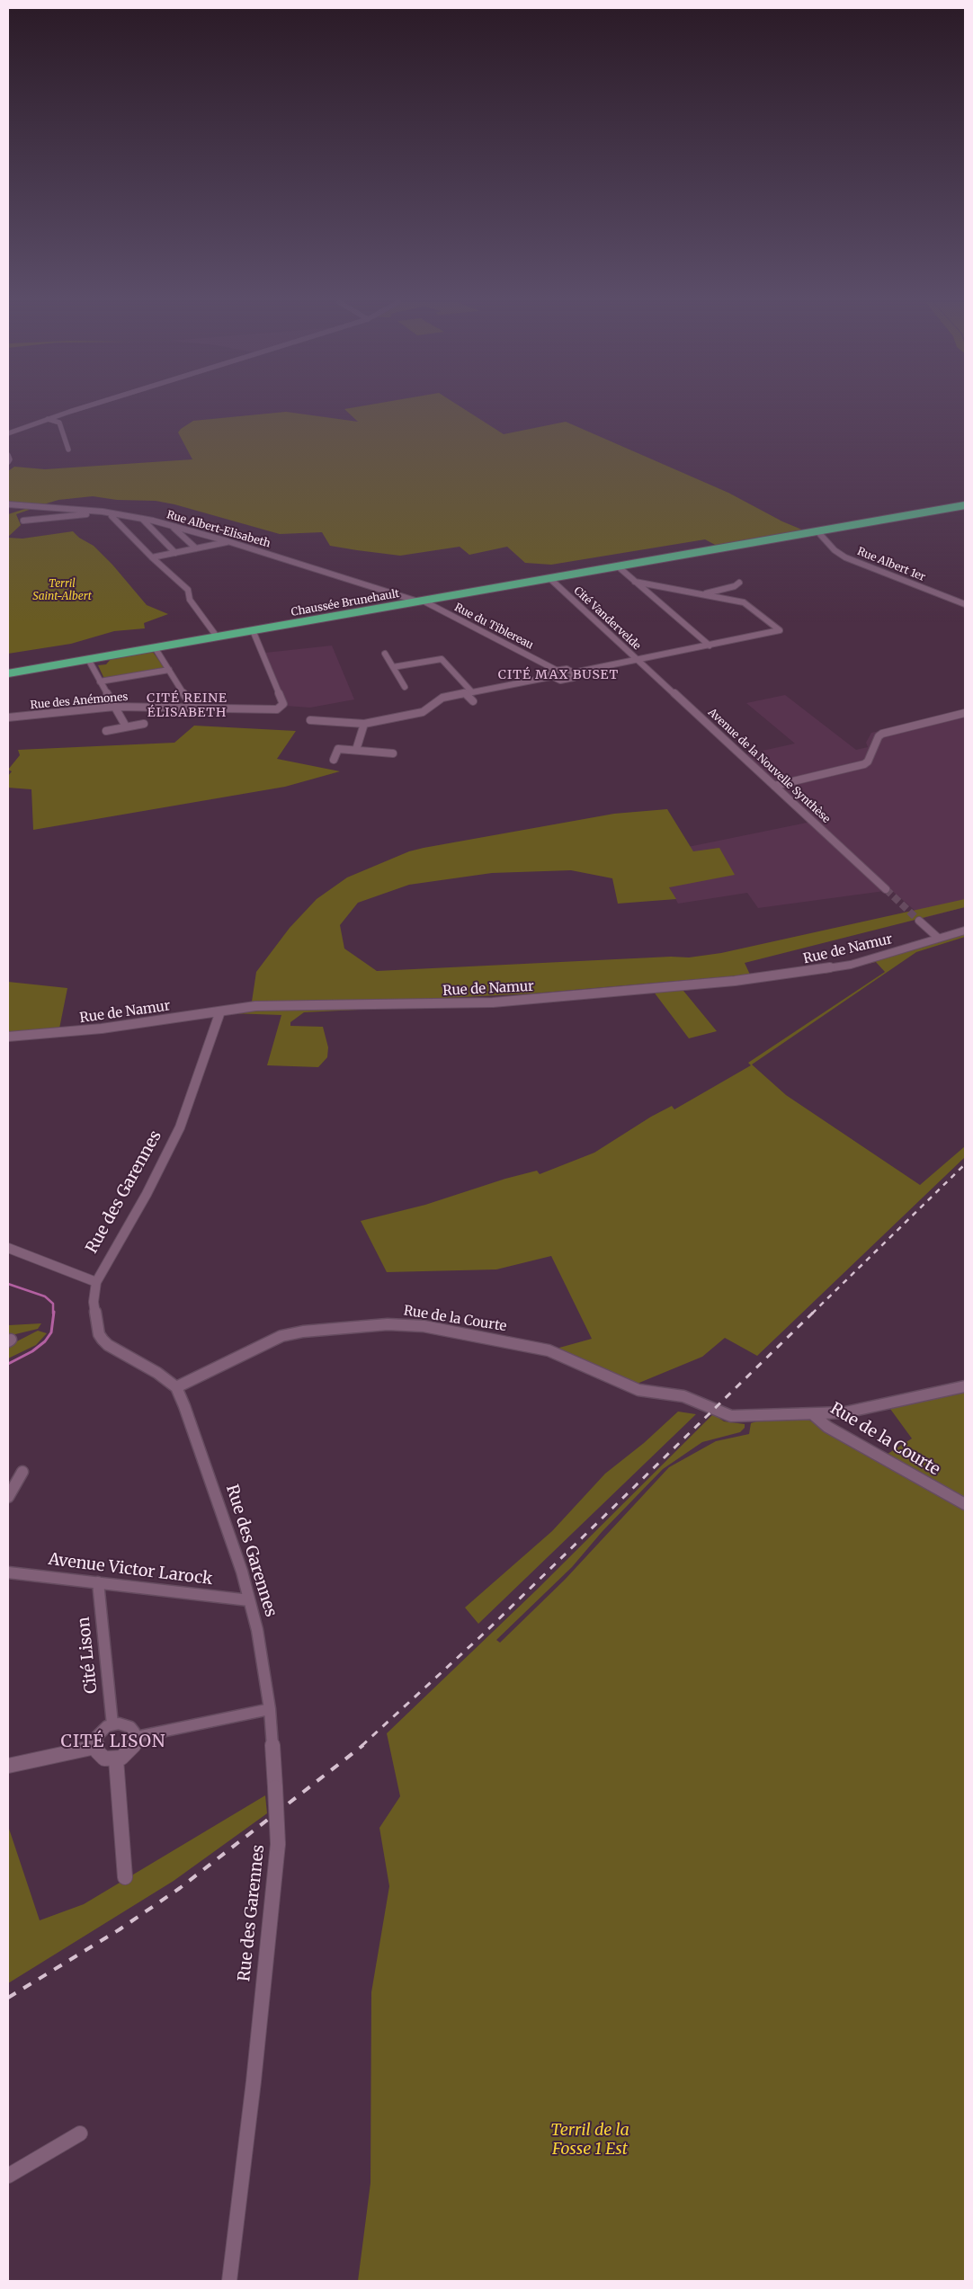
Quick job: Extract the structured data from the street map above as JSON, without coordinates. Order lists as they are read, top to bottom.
{
  "streets": {
    "main road": ["Chaussée Brunehault"],
    "street": [
      "Rue Albert-Elisabeth",
      "Rue Albert 1er",
      "Cité Vandervelde",
      "Rue du Tiblereau",
      "Rue des Anémones",
      "Avenue de la Nouvelle Synthèse",
      "Rue de Namur",
      "Rue des Garennes",
      "Rue de la Courte",
      "Avenue Victor Larock",
      "Cité Lison"
    ]
  },
  "crossings": [
    ["Rue Albert-Elisabeth", "Chaussée Brunehault"],
    ["Rue Albert-Elisabeth", "Rue du Tiblereau"],
    ["Rue Albert 1er", "Chaussée Brunehault"],
    ["Chaussée Brunehault", "Cité Vandervelde"],
    ["Chaussée Brunehault", "Rue du Tiblereau"],
    ["Chaussée Brunehault", "Rue des Anémones"],
    ["Cité Vandervelde", "Rue du Tiblereau"],
    ["Cité Vandervelde", "Avenue de la Nouvelle Synthèse"],
    ["Rue du Tiblereau", "Avenue de la Nouvelle Synthèse"],
    ["Rue de Namur", "Rue des Garennes"],
    ["Rue des Garennes", "Rue de la Courte"],
    ["Rue des Garennes", "Avenue Victor Larock"],
    ["Avenue Victor Larock", "Cité Lison"]
  ],
  "districts": ["CITÉ MAX BUSET", "CITÉ REINE ÉLISABETH", "CITÉ LISON"],
  "parks": ["Terril Saint-Albert", "Terril de la Fosse 1 Est"]
}
